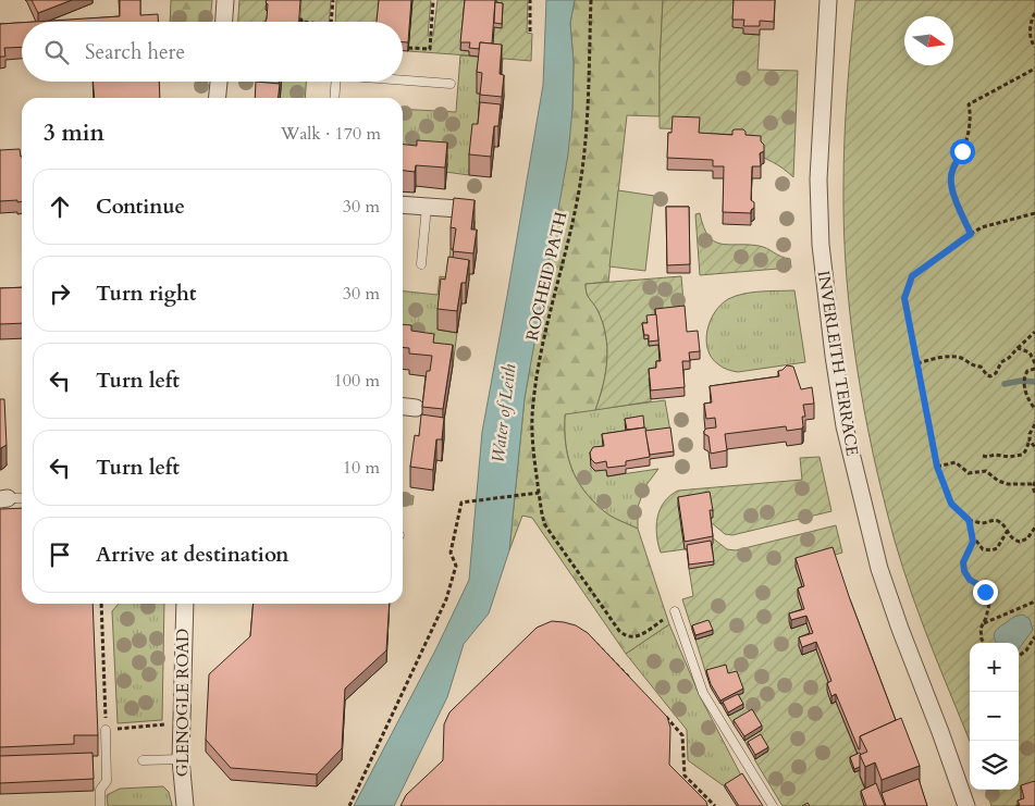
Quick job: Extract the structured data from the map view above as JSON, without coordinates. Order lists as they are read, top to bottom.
{
  "streets": {
    "street": ["INVERLEITH TERRACE", "GLENOGLE ROAD"],
    "path": ["ROCHEID PATH"]
  },
  "water": ["Water of Leith"],
  "north": "right",
  "page": {
    "search": "Search here",
    "heading": ["3 min", "Walk · 170 m"],
    "list": [
      ["Continue", "30 m"],
      ["Turn right", "30 m"],
      ["Turn left", "100 m"],
      ["Turn left", "10 m"],
      "Arrive at destination"
    ],
    "map_buttons": ["+", "−"]
  }
}
